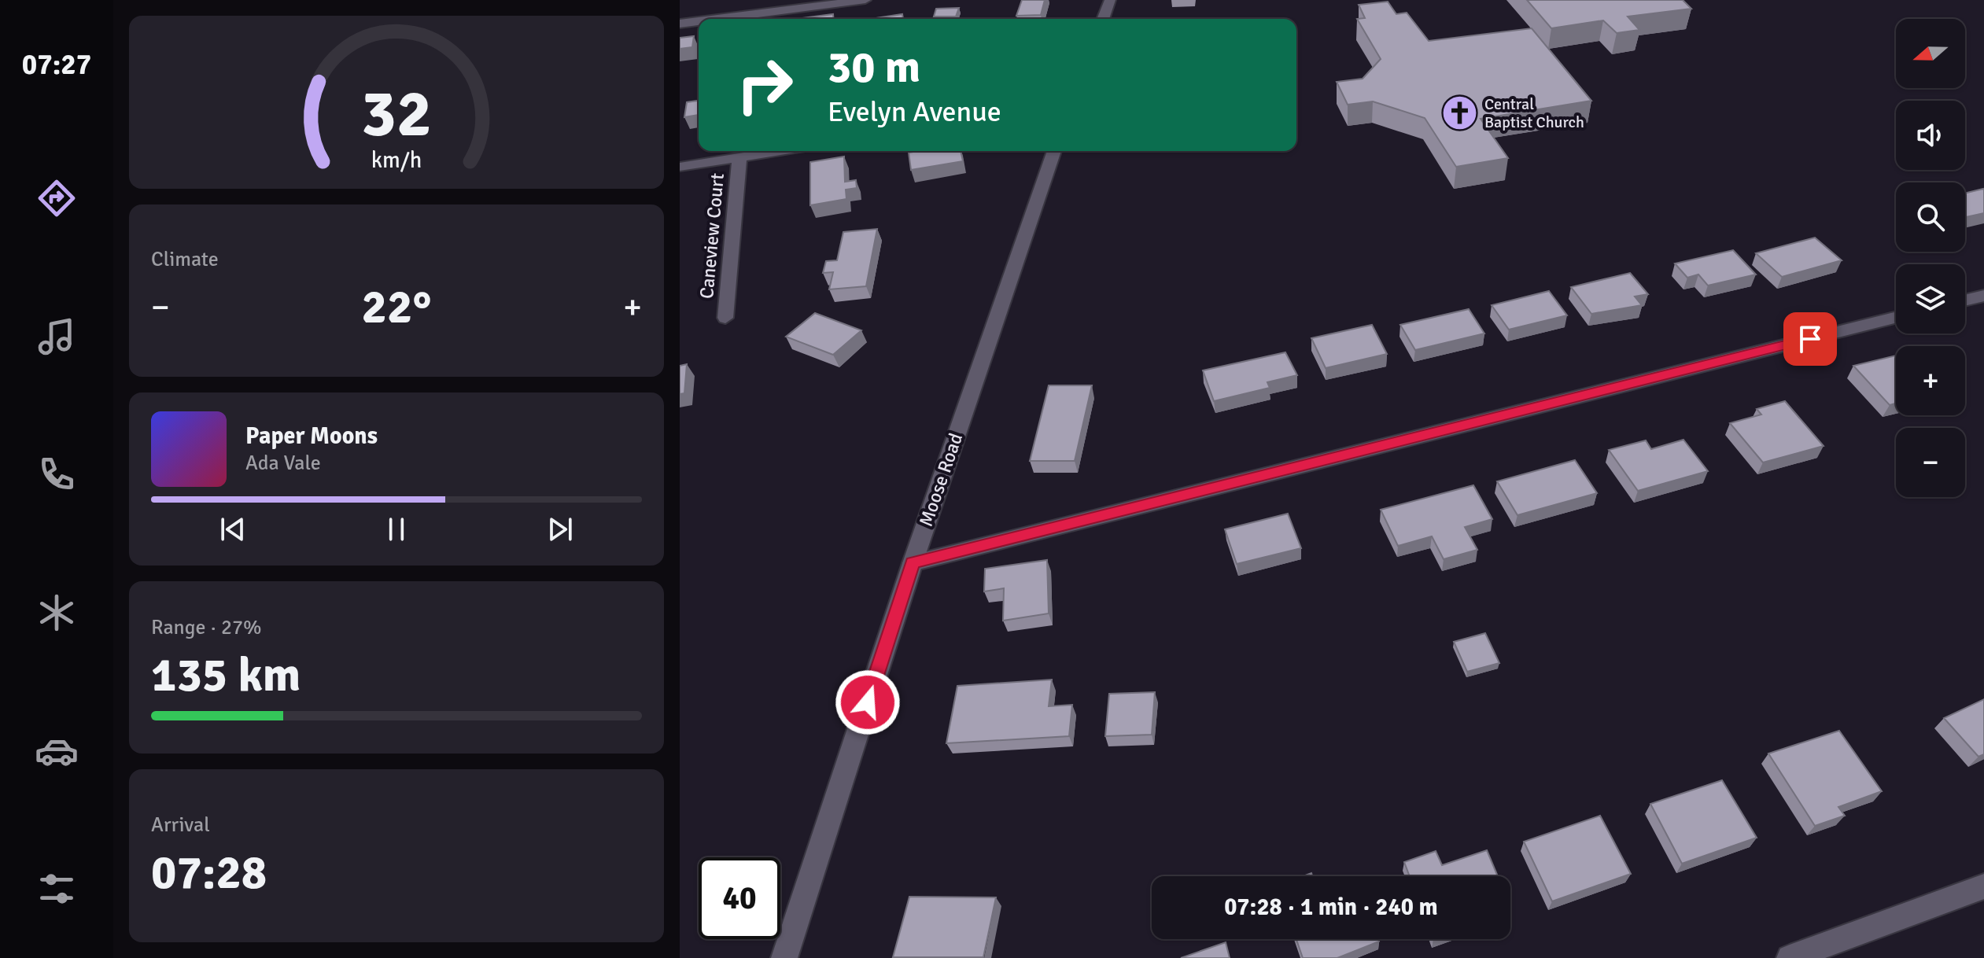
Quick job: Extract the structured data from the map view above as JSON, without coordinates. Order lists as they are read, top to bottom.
{
  "streets": {
    "street": ["Caneview Court", "Moose Road"]
  },
  "places": {
    "church": ["Central Baptist Church"]
  },
  "north": "left",
  "page": {
    "tabs": "07:27",
    "map_buttons": ["+", "−"],
    "turn": ["30 m", "Evelyn Avenue"],
    "tile": [
      "Climate",
      ["Range · 27%", "135 km"],
      ["Arrival", "07:28"]
    ],
    "heat": ["−", "22°", "+"],
    "song": ["Paper Moons", "Ada Vale"],
    "limit": "40",
    "trip": "07:28 · 1 min · 240 m",
    "gauge": ["32", "km/h"]
  }
}
